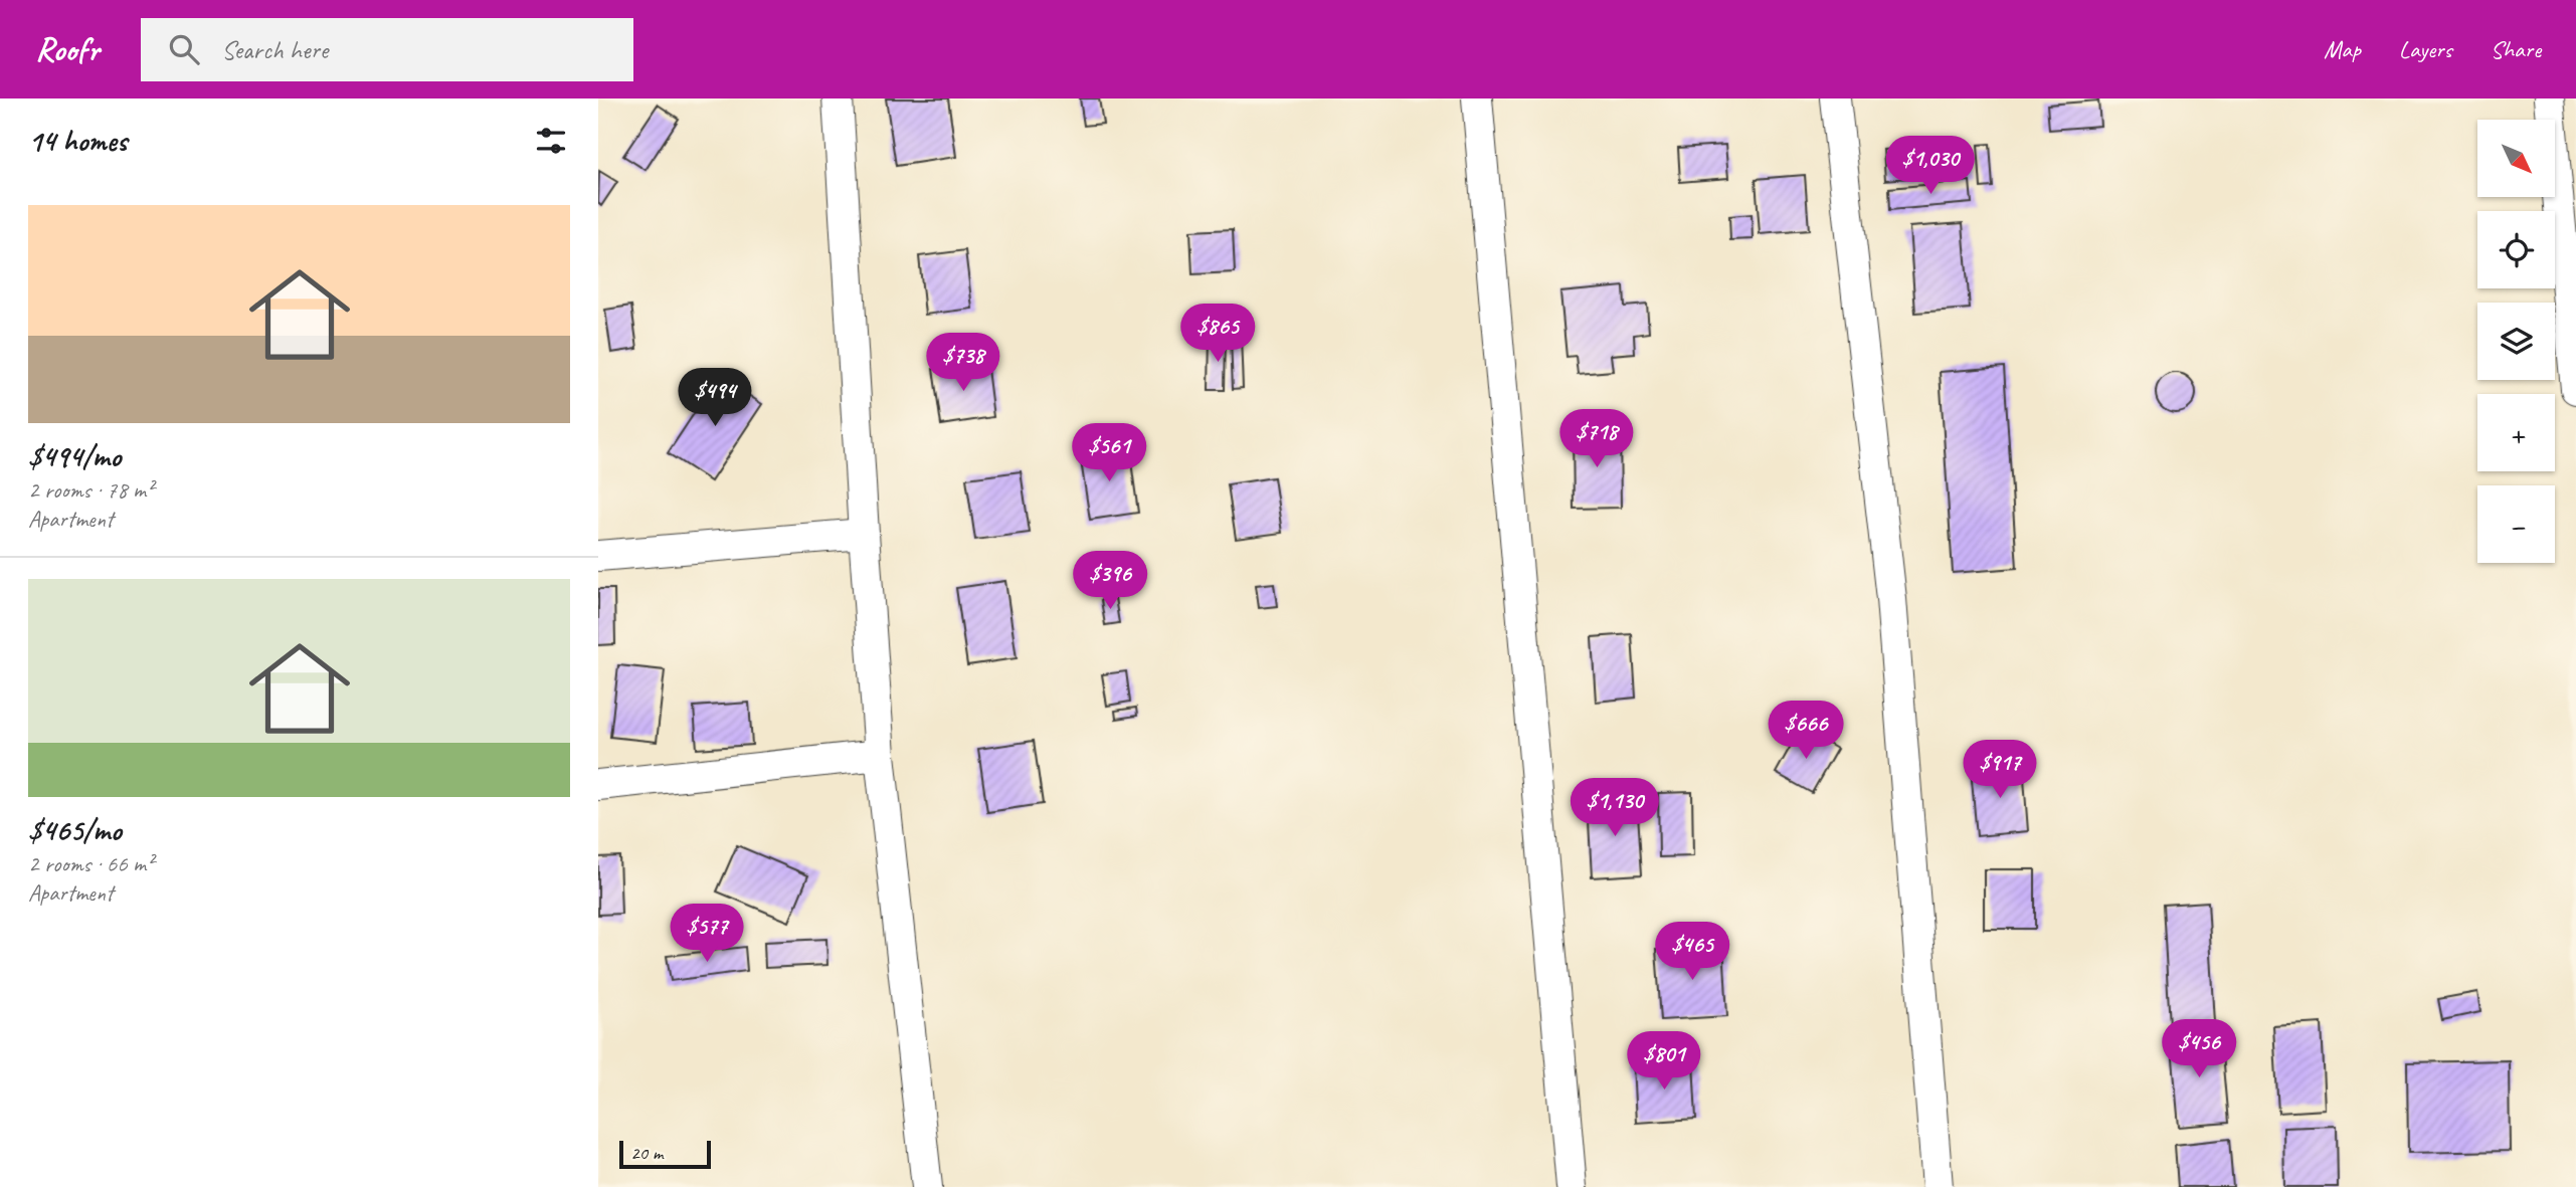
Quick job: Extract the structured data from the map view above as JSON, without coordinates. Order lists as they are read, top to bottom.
{
  "scale_bar": "20 m",
  "north": "bottom right",
  "page": {
    "header": "Roofr",
    "search": "Search here",
    "nav": ["Map", "Layers", "Share"],
    "heading": "14 homes",
    "map_buttons": ["+", "−"],
    "price": [
      "$1,030",
      "$865",
      "$738",
      "$494",
      "$718",
      "$561",
      "$396",
      "$666",
      "$917",
      "$1,130",
      "$577",
      "$465",
      "$456",
      "$801"
    ],
    "list": [
      {
        "name": "$494/mo",
        "note": "2 rooms · 78 m² · Apartment"
      },
      {
        "name": "$465/mo",
        "note": "2 rooms · 66 m² · Apartment"
      }
    ],
    "scale": "20 m"
  }
}
